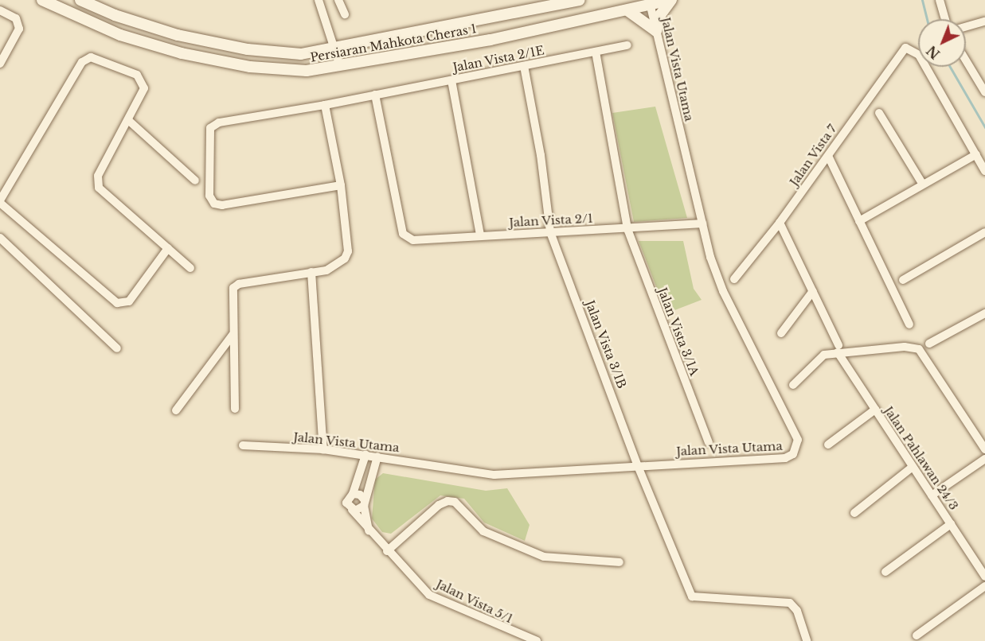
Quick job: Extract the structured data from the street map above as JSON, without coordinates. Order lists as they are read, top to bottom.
{
  "streets": {
    "main road": ["Persiaran Mahkota Cheras 1"],
    "street": [
      "Jalan Vista 2/1E",
      "Jalan Vista Utama",
      "Jalan Vista 7",
      "Jalan Vista 2/1",
      "Jalan Vista 3/1A",
      "Jalan Vista 3/1B",
      "Jalan Pahlawan 24/3",
      "Jalan Vista 5/1"
    ]
  },
  "crossings": [
    ["Persiaran Mahkota Cheras 1", "Jalan Vista Utama"],
    ["Jalan Vista 2/1E", "Jalan Vista 2/1"],
    ["Jalan Vista 2/1E", "Jalan Vista 3/1A"],
    ["Jalan Vista 2/1E", "Jalan Vista 3/1B"],
    ["Jalan Vista Utama", "Jalan Vista 2/1"],
    ["Jalan Vista Utama", "Jalan Vista 3/1B"],
    ["Jalan Vista 7", "Jalan Pahlawan 24/3"],
    ["Jalan Vista 2/1", "Jalan Vista 3/1A"],
    ["Jalan Vista 2/1", "Jalan Vista 3/1B"]
  ],
  "north": "bottom left"
}
